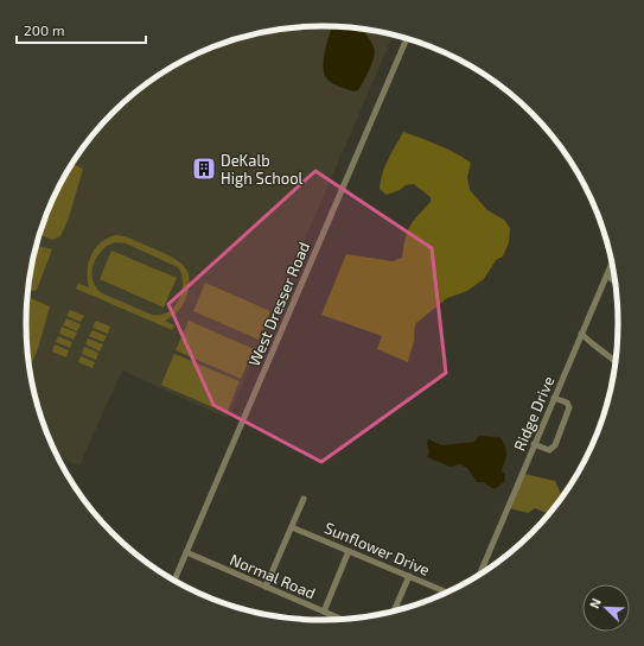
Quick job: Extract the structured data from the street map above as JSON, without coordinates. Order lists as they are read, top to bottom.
{
  "streets": {
    "street": [
      "West Dresser Road",
      "Ridge Drive",
      "Sunflower Drive",
      "Normal Road"
    ]
  },
  "crossings": [
    ["West Dresser Road", "Normal Road"]
  ],
  "places": {
    "building": ["DeKalb High School"]
  },
  "scale_bar": "200 m",
  "north": "top left"
}
